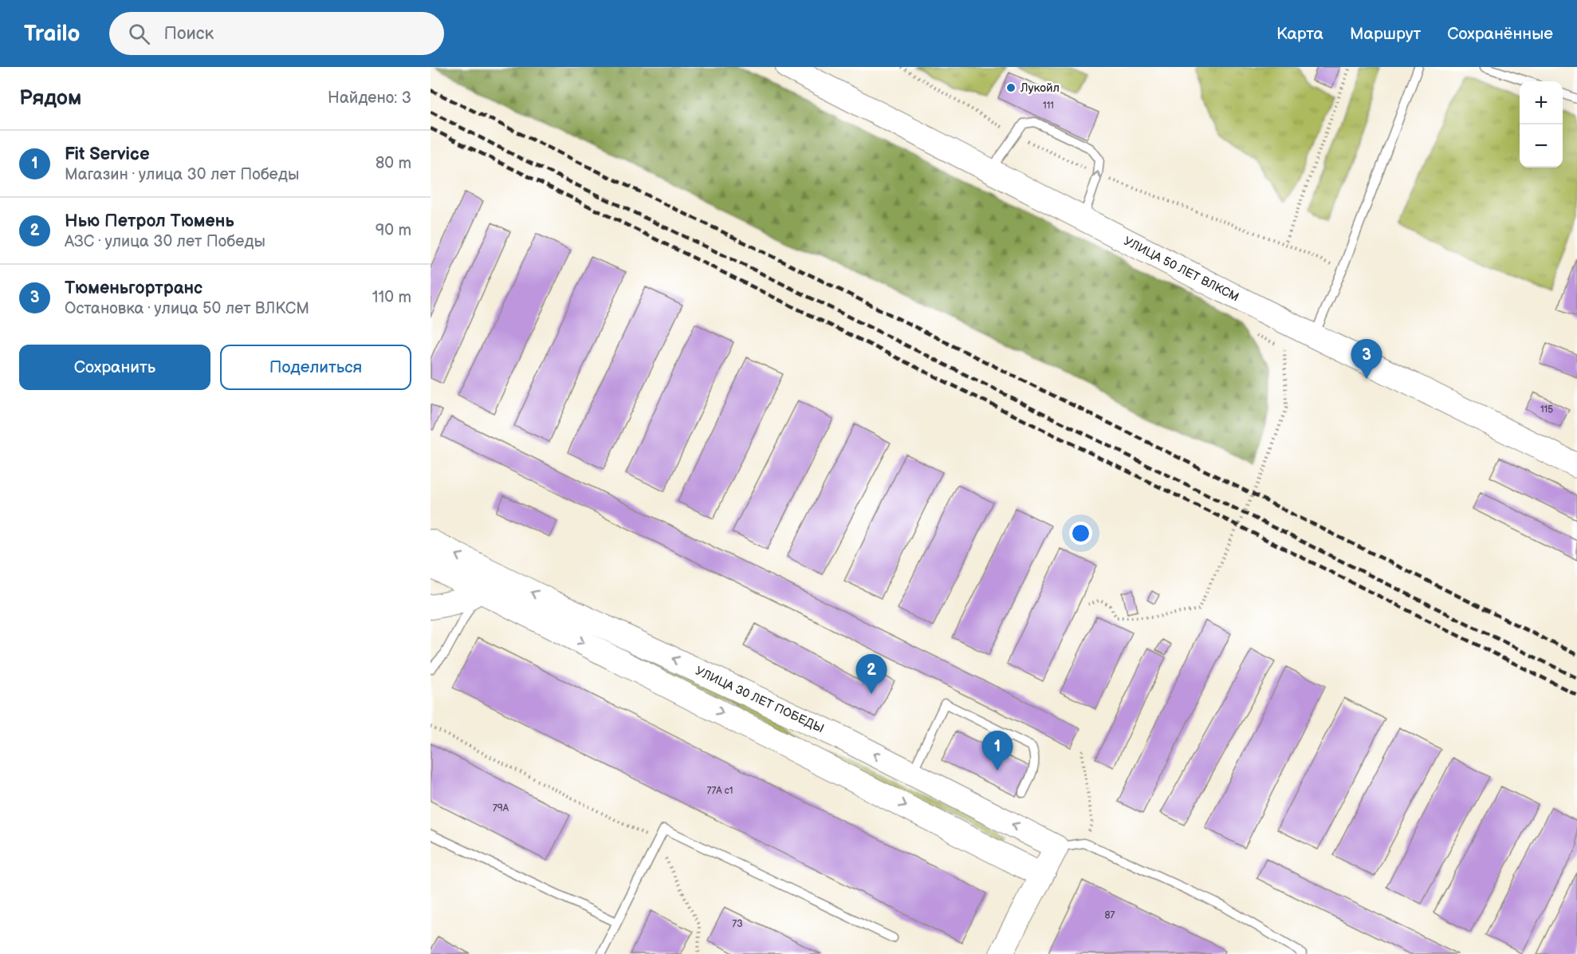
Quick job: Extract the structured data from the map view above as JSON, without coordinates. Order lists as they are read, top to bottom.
{
  "streets": {
    "street": ["УЛИЦА 50 ЛЕТ ВЛКСМ", "УЛИЦА 30 ЛЕТ ПОБЕДЫ"]
  },
  "places": ["Лукойл"],
  "house_numbers": [
    "111",
    "115",
    "77А с1",
    "79А",
    "87",
    "73"
  ],
  "page": {
    "header": "Trailo",
    "search": "Поиск",
    "nav": ["Карта", "Маршрут", "Сохранённые"],
    "heading": ["Рядом", "Найдено: 3"],
    "map_buttons": ["+", "−"],
    "list": [
      {
        "mark": "1",
        "name": "Fit Service",
        "note": "Магазин · улица 30 лет Победы",
        "value": "80 m"
      },
      {
        "mark": "2",
        "name": "Нью Петрол Тюмень",
        "note": "АЗС · улица 30 лет Победы",
        "value": "90 m"
      },
      {
        "mark": "3",
        "name": "Тюменьгортранс",
        "note": "Остановка · улица 50 лет ВЛКСМ",
        "value": "110 m"
      }
    ],
    "buttons": ["Сохранить", "Поделиться"],
    "pins": ["3", "2", "1"]
  }
}
